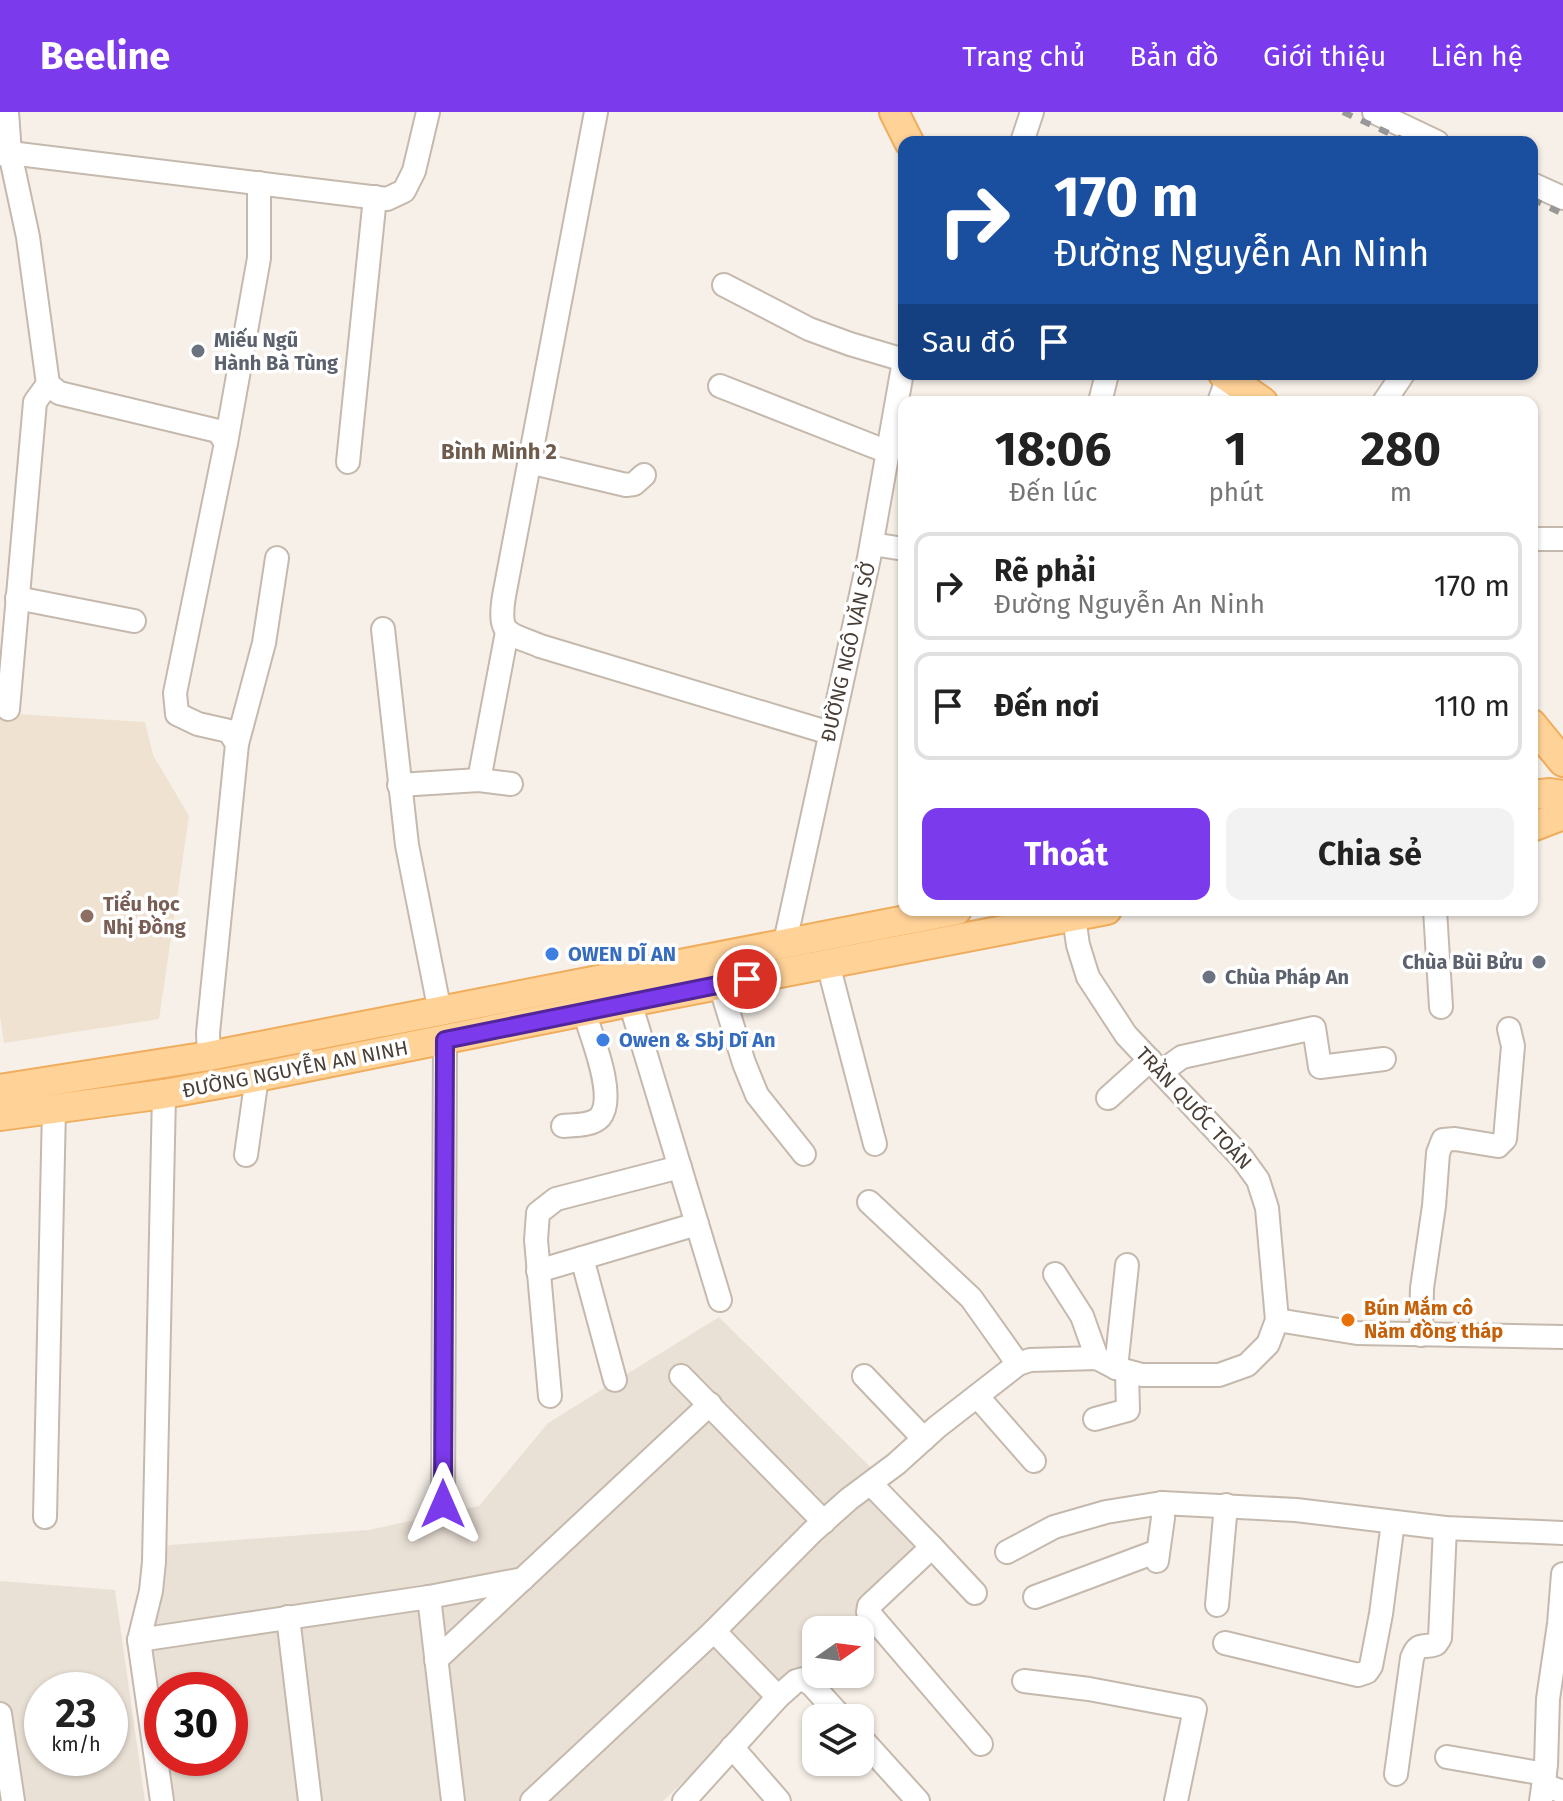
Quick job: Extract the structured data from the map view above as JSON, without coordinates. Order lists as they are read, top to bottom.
{
  "streets": {
    "main road": ["ĐƯỜNG NGUYỄN AN NINH"],
    "street": ["ĐƯỜNG NGÔ VĂN SỞ", "TRẦN QUỐC TOẢN"]
  },
  "crossings": [
    ["ĐƯỜNG NGÔ VĂN SỞ", "ĐƯỜNG NGUYỄN AN NINH"]
  ],
  "districts": ["Bình Minh 2"],
  "places": [
    "Miếu Ngũ Hành Bà Tùng",
    "Tiểu học Nhị Đồng",
    "OWEN DĨ AN",
    "Chùa Bùi Bửu",
    "Chùa Pháp An",
    "Owen & Sbj Dĩ An",
    "Bún Mắm cô Năm đồng tháp"
  ],
  "north": "right",
  "page": {
    "header": "Beeline",
    "nav": [
      "Trang chủ",
      "Bản đồ",
      "Giới thiệu",
      "Liên hệ"
    ],
    "turn": ["170 m", "Đường Nguyễn An Ninh"],
    "then": "Sau đó",
    "eta": [
      "18:06",
      "Đến lúc",
      "1",
      "phút",
      "280",
      "m"
    ],
    "list": [
      {
        "name": "Rẽ phải",
        "note": "Đường Nguyễn An Ninh",
        "value": "170 m"
      },
      {
        "name": "Đến nơi",
        "value": "110 m"
      }
    ],
    "buttons": ["Thoát", "Chia sẻ"],
    "speed": "23 km/h",
    "limit": "30"
  }
}
